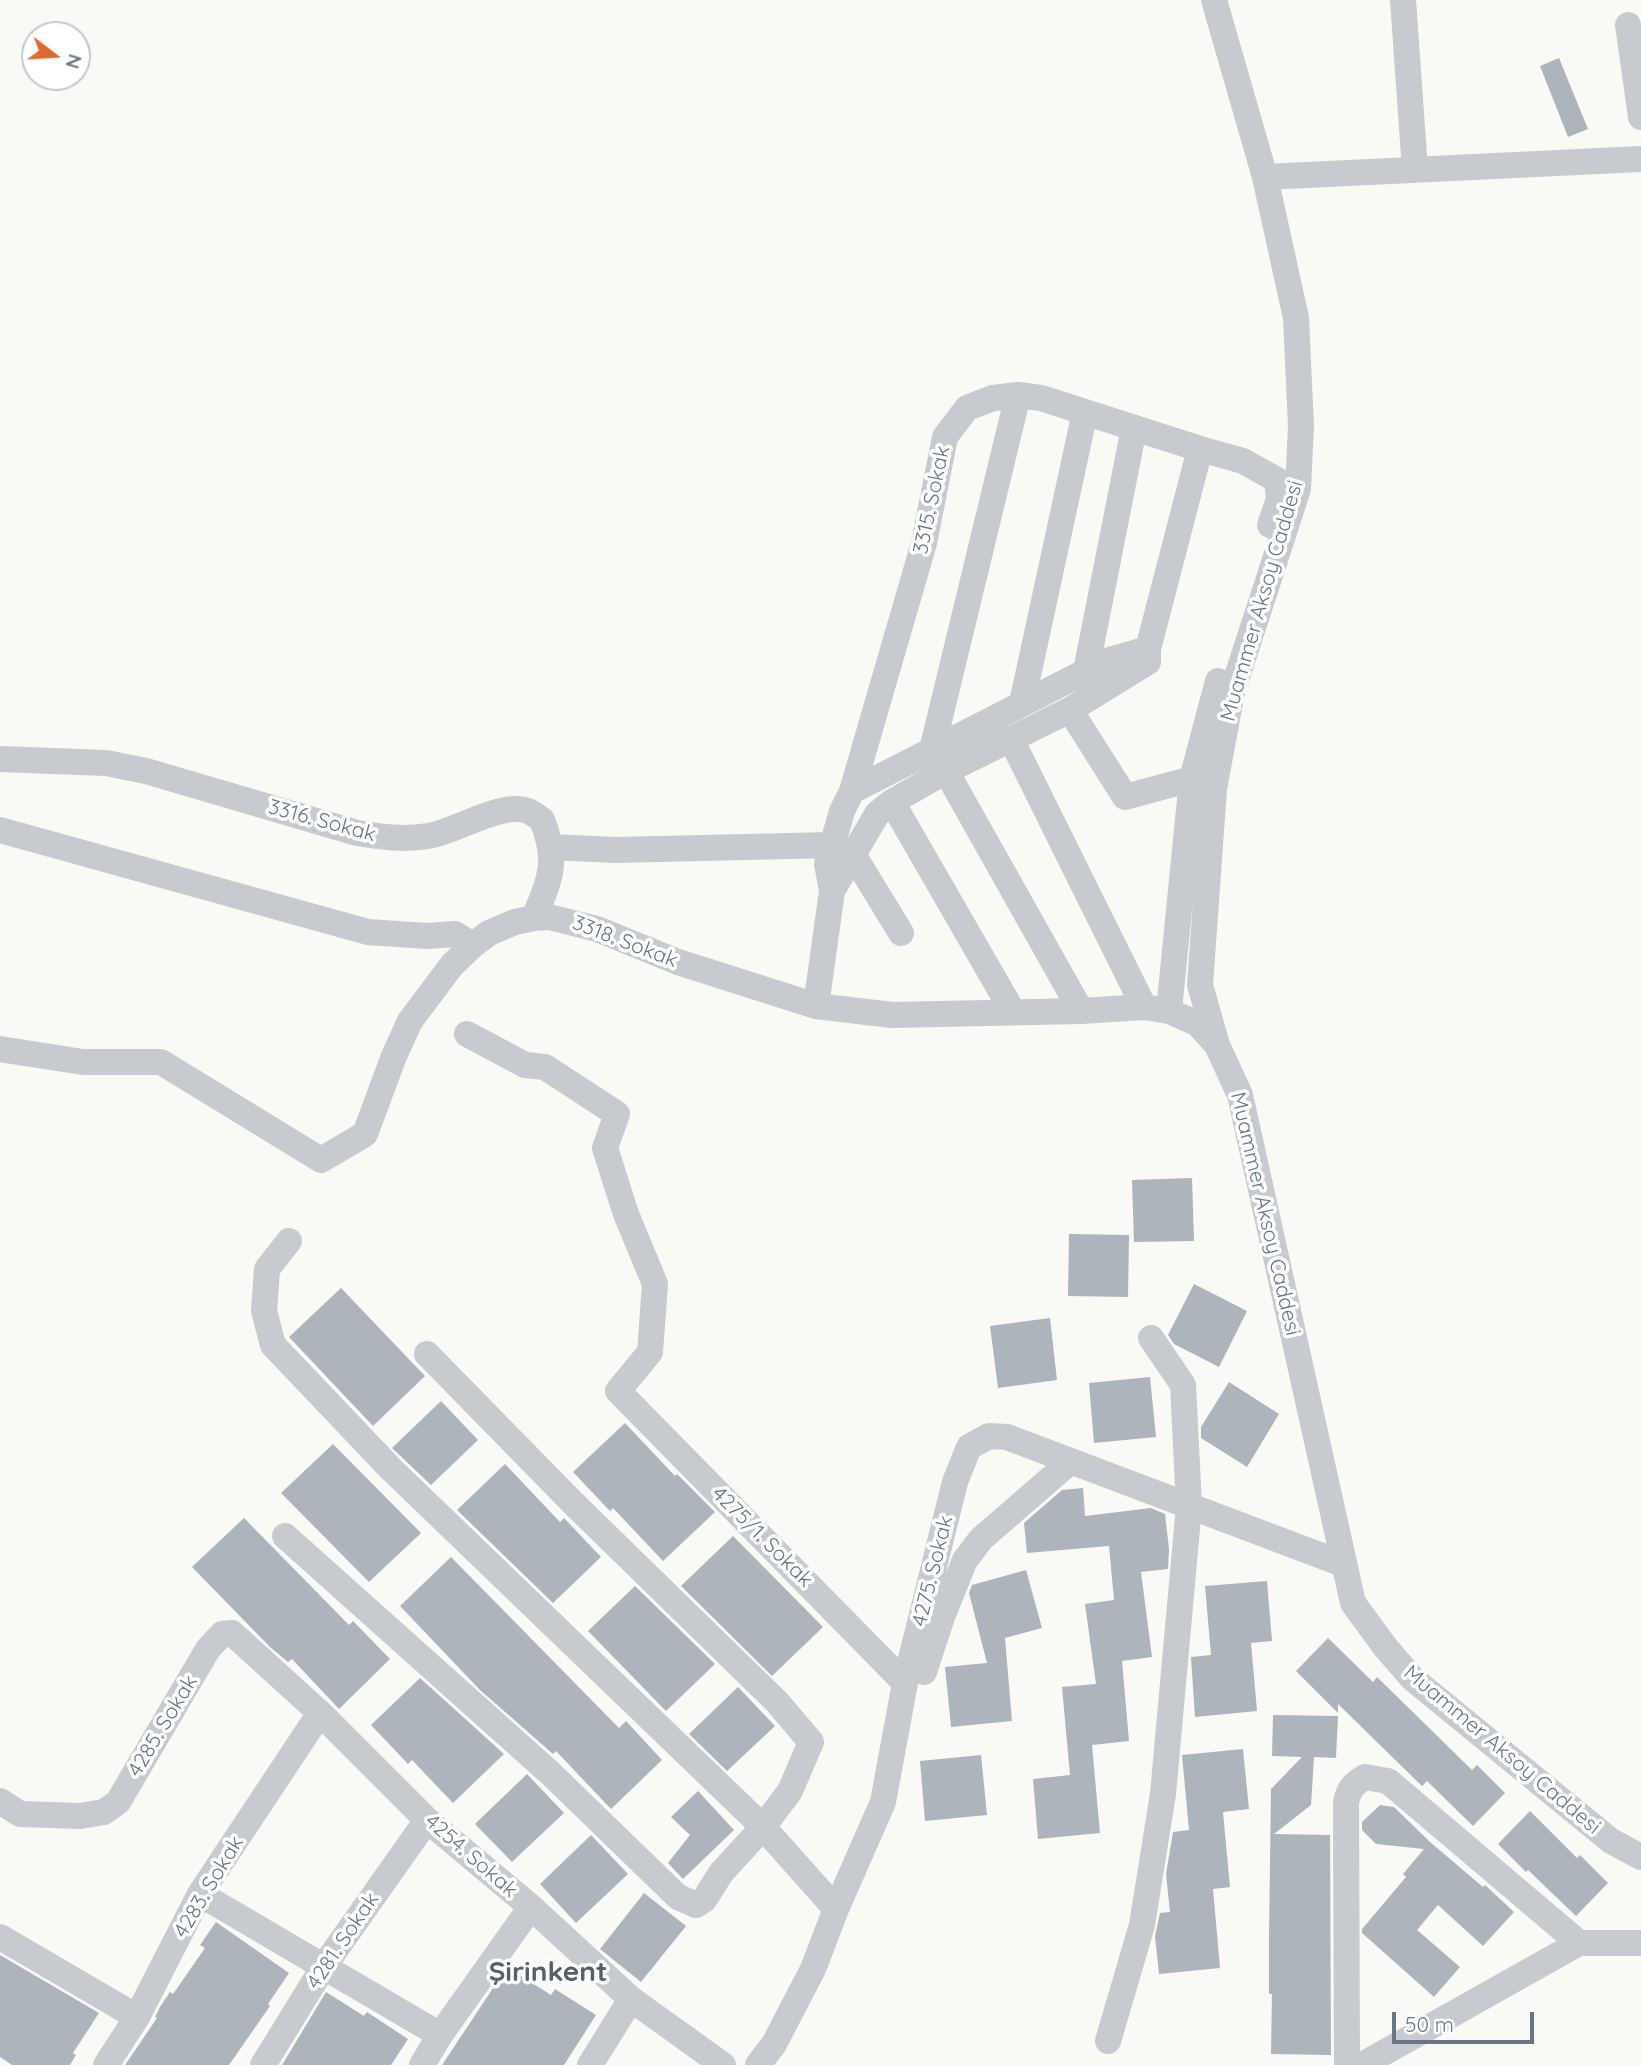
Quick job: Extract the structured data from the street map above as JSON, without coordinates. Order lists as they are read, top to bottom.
{
  "streets": {
    "street": [
      "3315. Sokak",
      "Muammer Aksoy Caddesi",
      "3316. Sokak",
      "3318. Sokak",
      "4275/1. Sokak",
      "4275. Sokak",
      "4285. Sokak",
      "4254. Sokak",
      "4283. Sokak",
      "4281. Sokak"
    ]
  },
  "crossings": [
    ["Muammer Aksoy Caddesi", "3318. Sokak"],
    ["Muammer Aksoy Caddesi", "4275. Sokak"],
    ["4275/1. Sokak", "4275. Sokak"],
    ["4285. Sokak", "4254. Sokak"],
    ["4254. Sokak", "4283. Sokak"],
    ["4254. Sokak", "4281. Sokak"]
  ],
  "districts": ["Şirinkent"],
  "scale_bar": "50 m",
  "north": "right"
}
